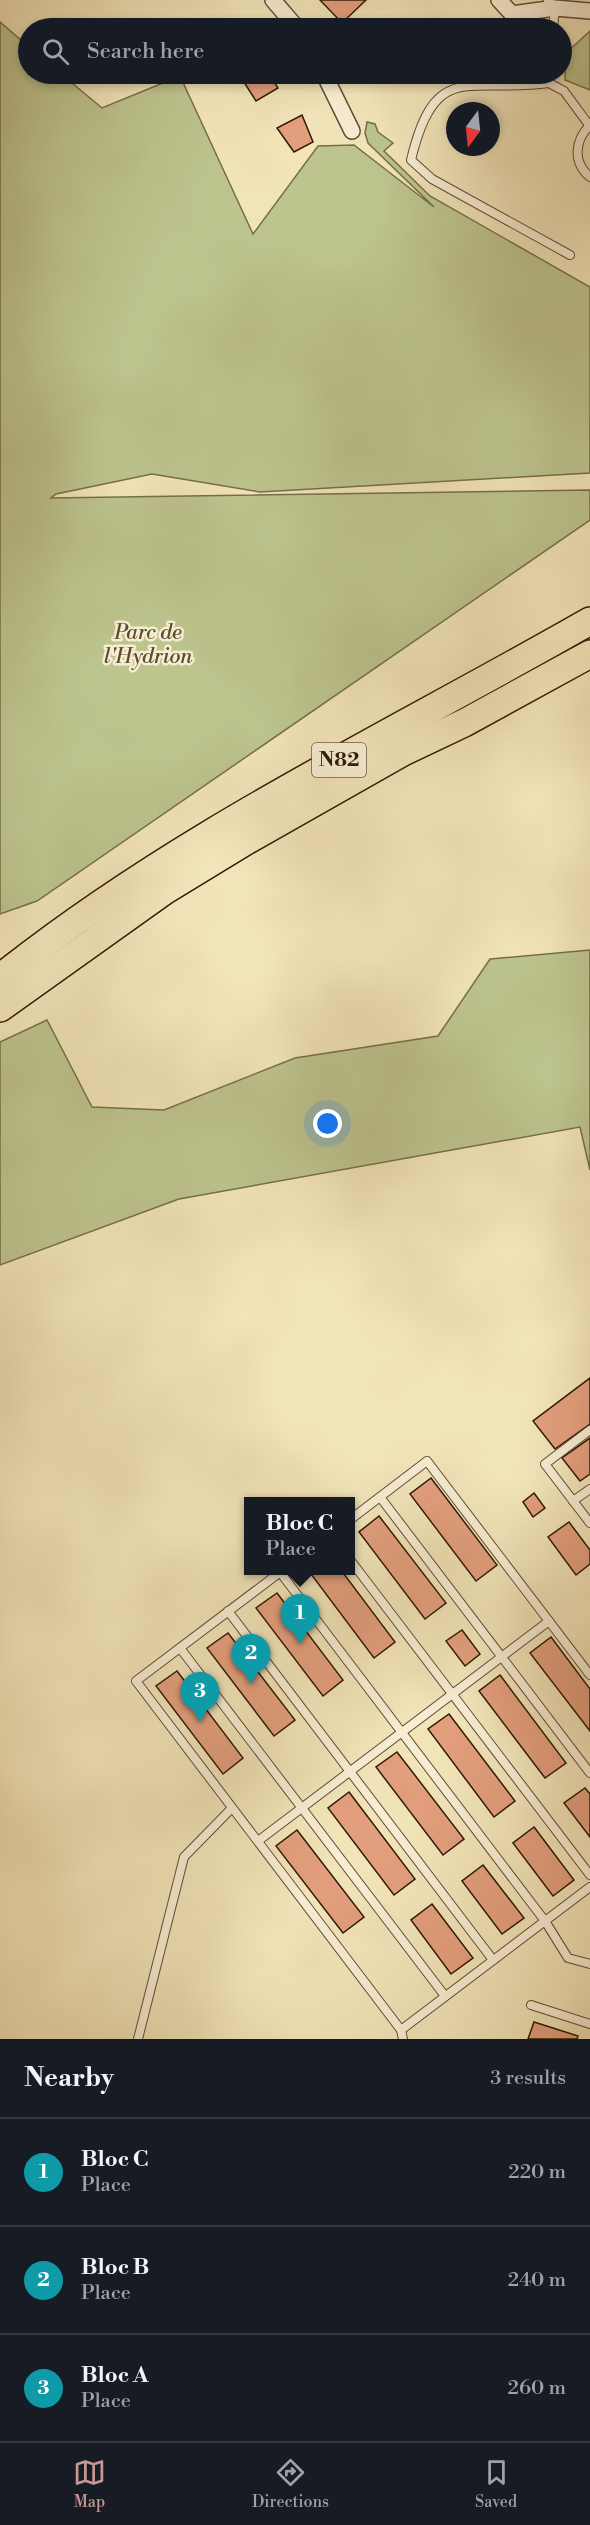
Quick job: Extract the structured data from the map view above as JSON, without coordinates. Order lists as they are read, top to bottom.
{
  "streets": {
    "highway": ["N82"]
  },
  "parks": ["Parc de l'Hydrion"],
  "north": "bottom",
  "page": {
    "search": "Search here",
    "popup": ["Bloc C", "Place"],
    "pins": ["1", "2", "3"],
    "heading": ["Nearby", "3 results"],
    "list": [
      {
        "mark": "1",
        "name": "Bloc C",
        "note": "Place",
        "value": "220 m"
      },
      {
        "mark": "2",
        "name": "Bloc B",
        "note": "Place",
        "value": "240 m"
      },
      {
        "mark": "3",
        "name": "Bloc A",
        "note": "Place",
        "value": "260 m"
      }
    ],
    "nav": ["Map", "Directions", "Saved"]
  }
}
